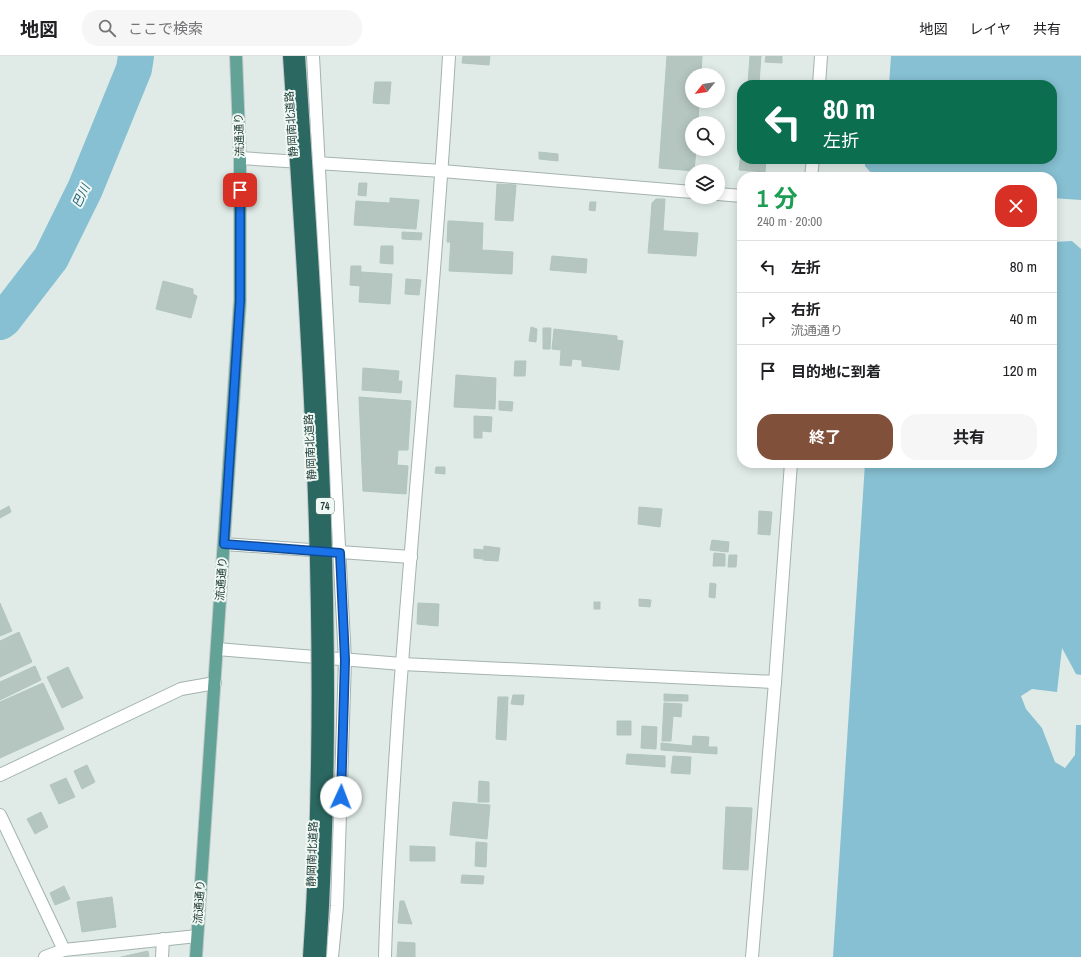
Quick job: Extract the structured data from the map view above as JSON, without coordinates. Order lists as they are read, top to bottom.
{
  "streets": {
    "highway": ["静岡南北道路", "74"],
    "main road": ["流通通り"]
  },
  "water": ["巴川"],
  "north": "bottom left",
  "page": {
    "header": "地図",
    "search": "ここで検索",
    "nav": ["地図", "レイヤ", "共有"],
    "turn": ["80 m", "左折"],
    "heading": ["1 分", "240 m · 20:00"],
    "list": [
      {
        "name": "左折",
        "value": "80 m"
      },
      {
        "name": "右折",
        "note": "流通通り",
        "value": "40 m"
      },
      {
        "name": "目的地に到着",
        "value": "120 m"
      }
    ],
    "buttons": ["終了", "共有"]
  }
}
